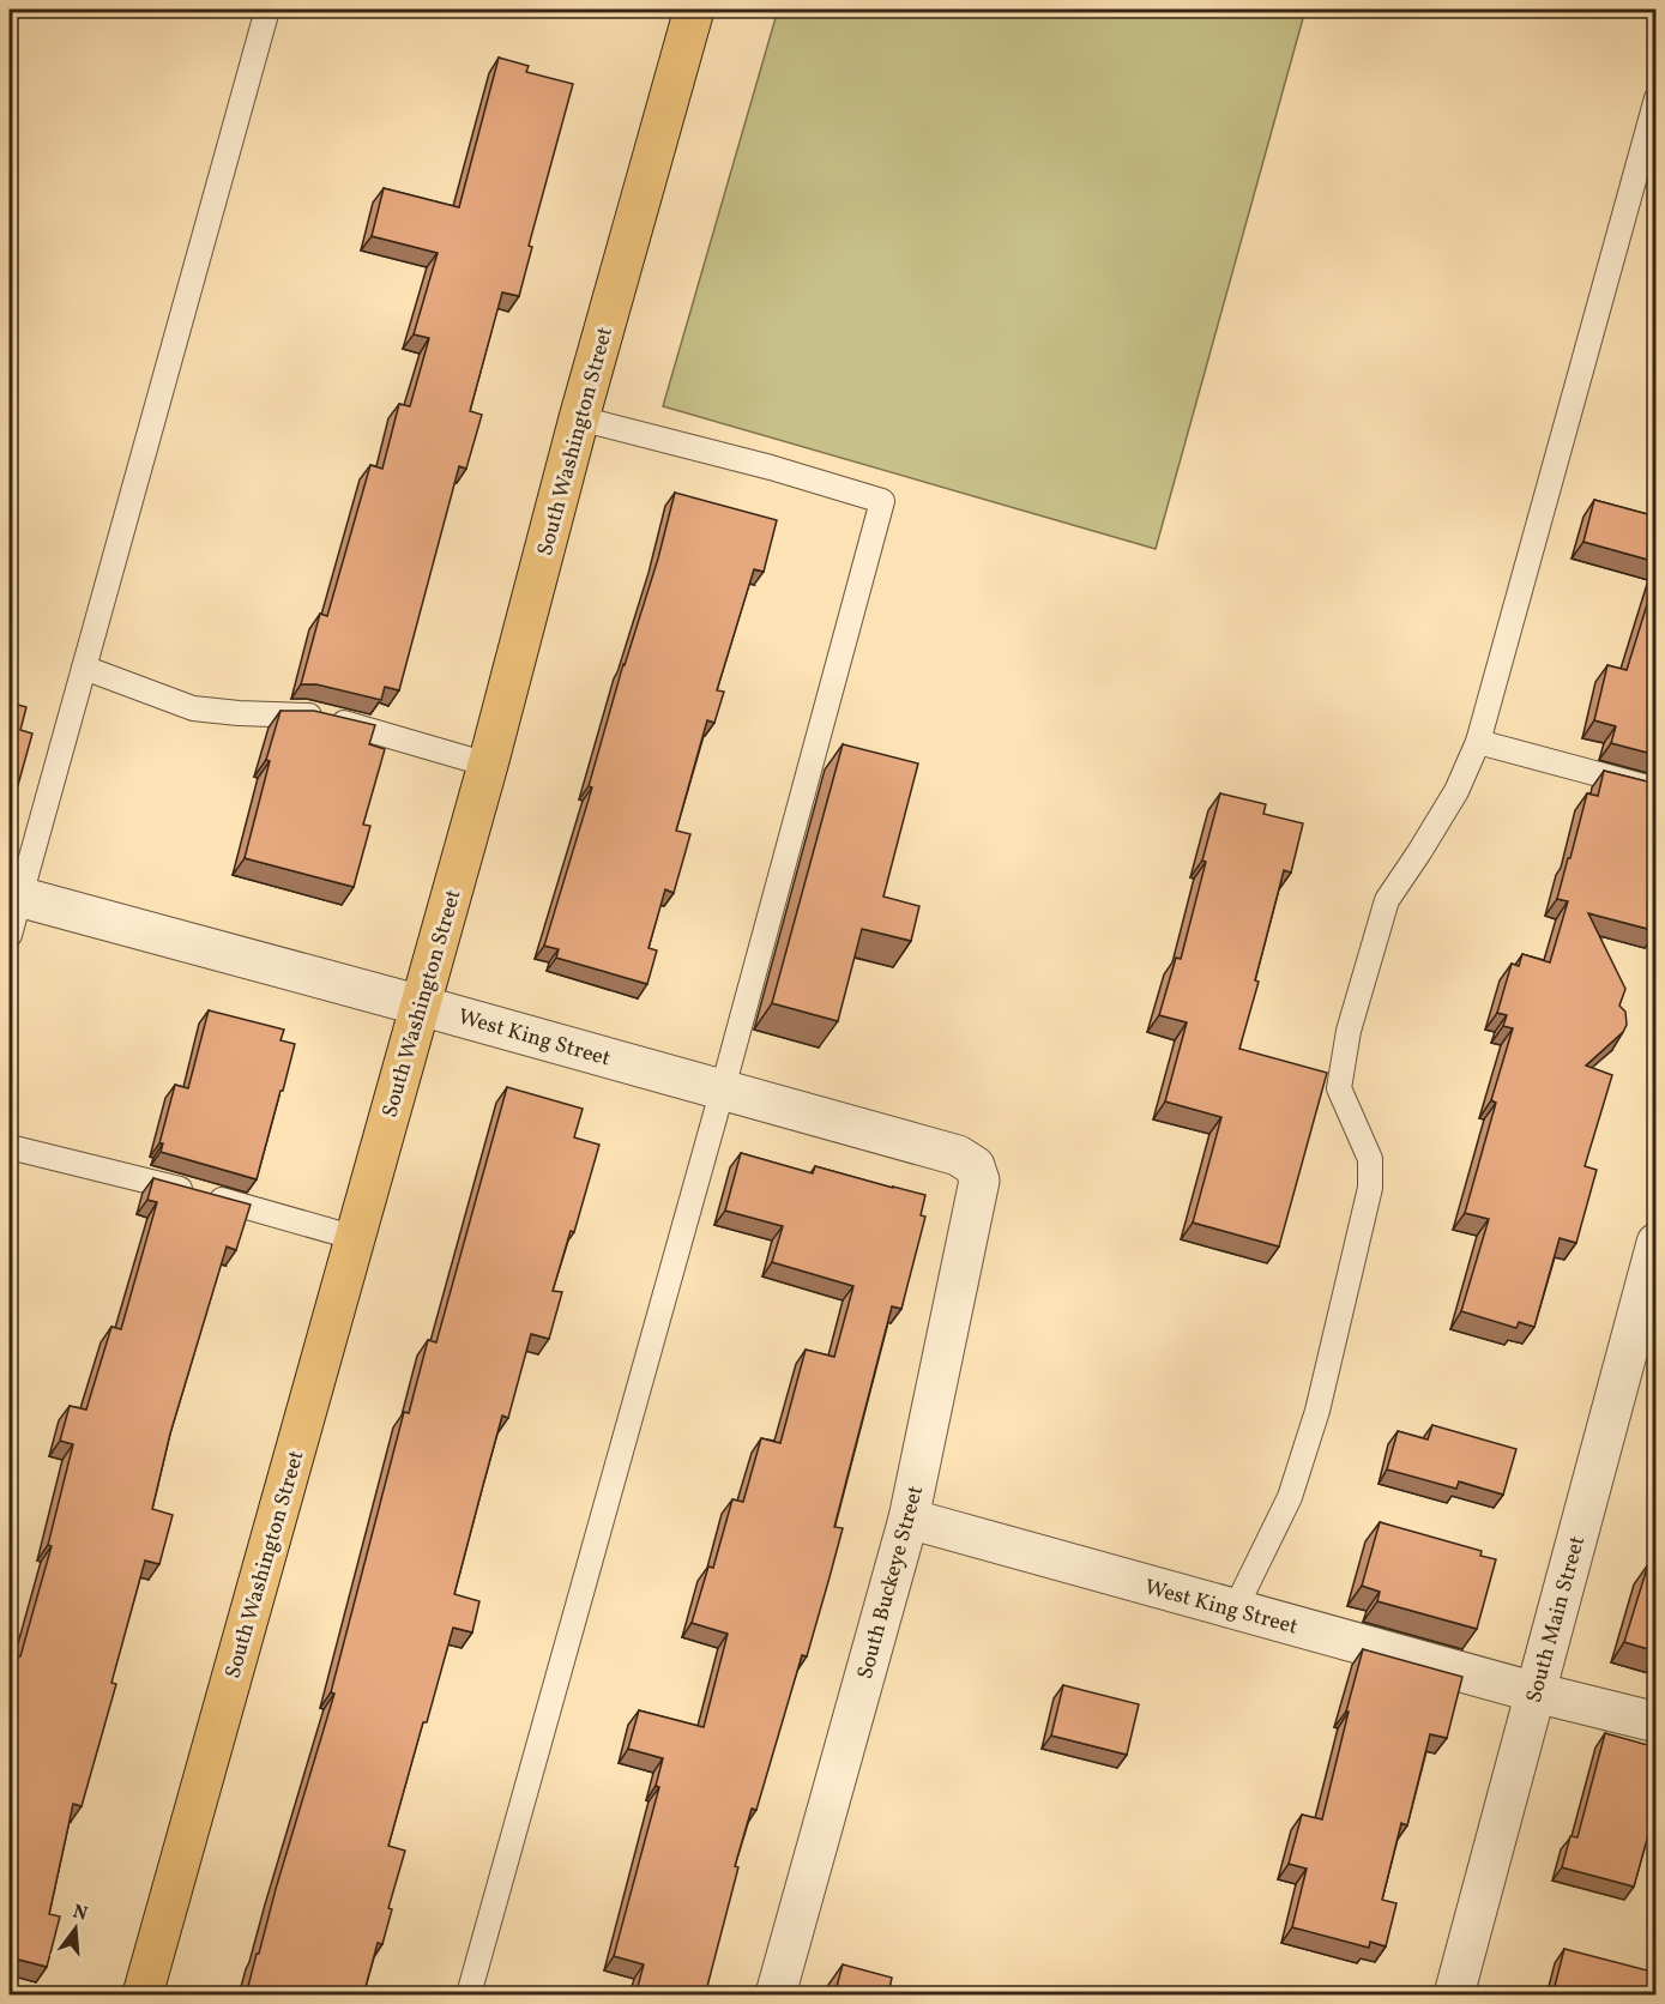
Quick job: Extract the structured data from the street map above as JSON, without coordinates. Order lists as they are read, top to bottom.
{
  "streets": {
    "main road": ["South Washington Street"],
    "street": ["West King Street", "South Buckeye Street", "South Main Street"]
  },
  "crossings": [
    ["South Washington Street", "West King Street"],
    ["West King Street", "South Buckeye Street"],
    ["West King Street", "South Main Street"]
  ],
  "north": "top"
}
